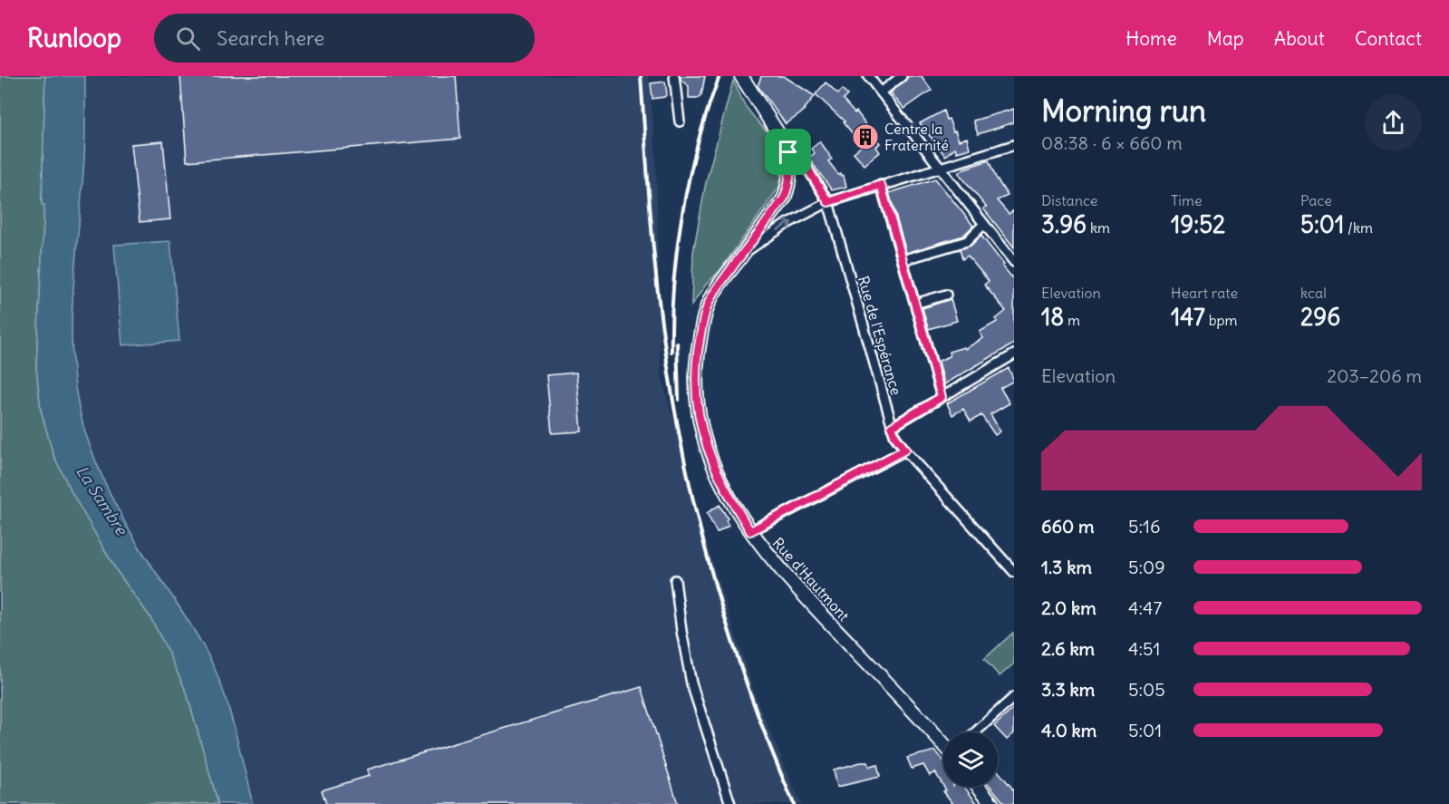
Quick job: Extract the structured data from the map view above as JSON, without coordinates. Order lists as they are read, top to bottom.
{
  "streets": {
    "street": ["Rue de l'Espérance", "Rue d'Hautmont"]
  },
  "crossings": [
    ["Rue de l'Espérance", "Rue d'Hautmont"]
  ],
  "water": ["La Sambre"],
  "places": {
    "building": ["Centre la Fraternité"]
  },
  "page": {
    "header": "Runloop",
    "search": "Search here",
    "nav": [
      "Home",
      "Map",
      "About",
      "Contact"
    ],
    "heading": ["Morning run", "08:38 · 6 × 660 m"],
    "stats": [
      ["Distance", "3.96 km"],
      ["Time", "19:52"],
      ["Pace", "5:01 /km"],
      ["Elevation", "18 m"],
      ["Heart rate", "147 bpm"],
      ["kcal", "296"]
    ],
    "chart": ["Elevation", "203–206 m"],
    "list": [
      {
        "name": "660 m",
        "note": "5:16"
      },
      {
        "name": "1.3 km",
        "note": "5:09"
      },
      {
        "name": "2.0 km",
        "note": "4:47"
      },
      {
        "name": "2.6 km",
        "note": "4:51"
      },
      {
        "name": "3.3 km",
        "note": "5:05"
      },
      {
        "name": "4.0 km",
        "note": "5:01"
      }
    ]
  }
}
